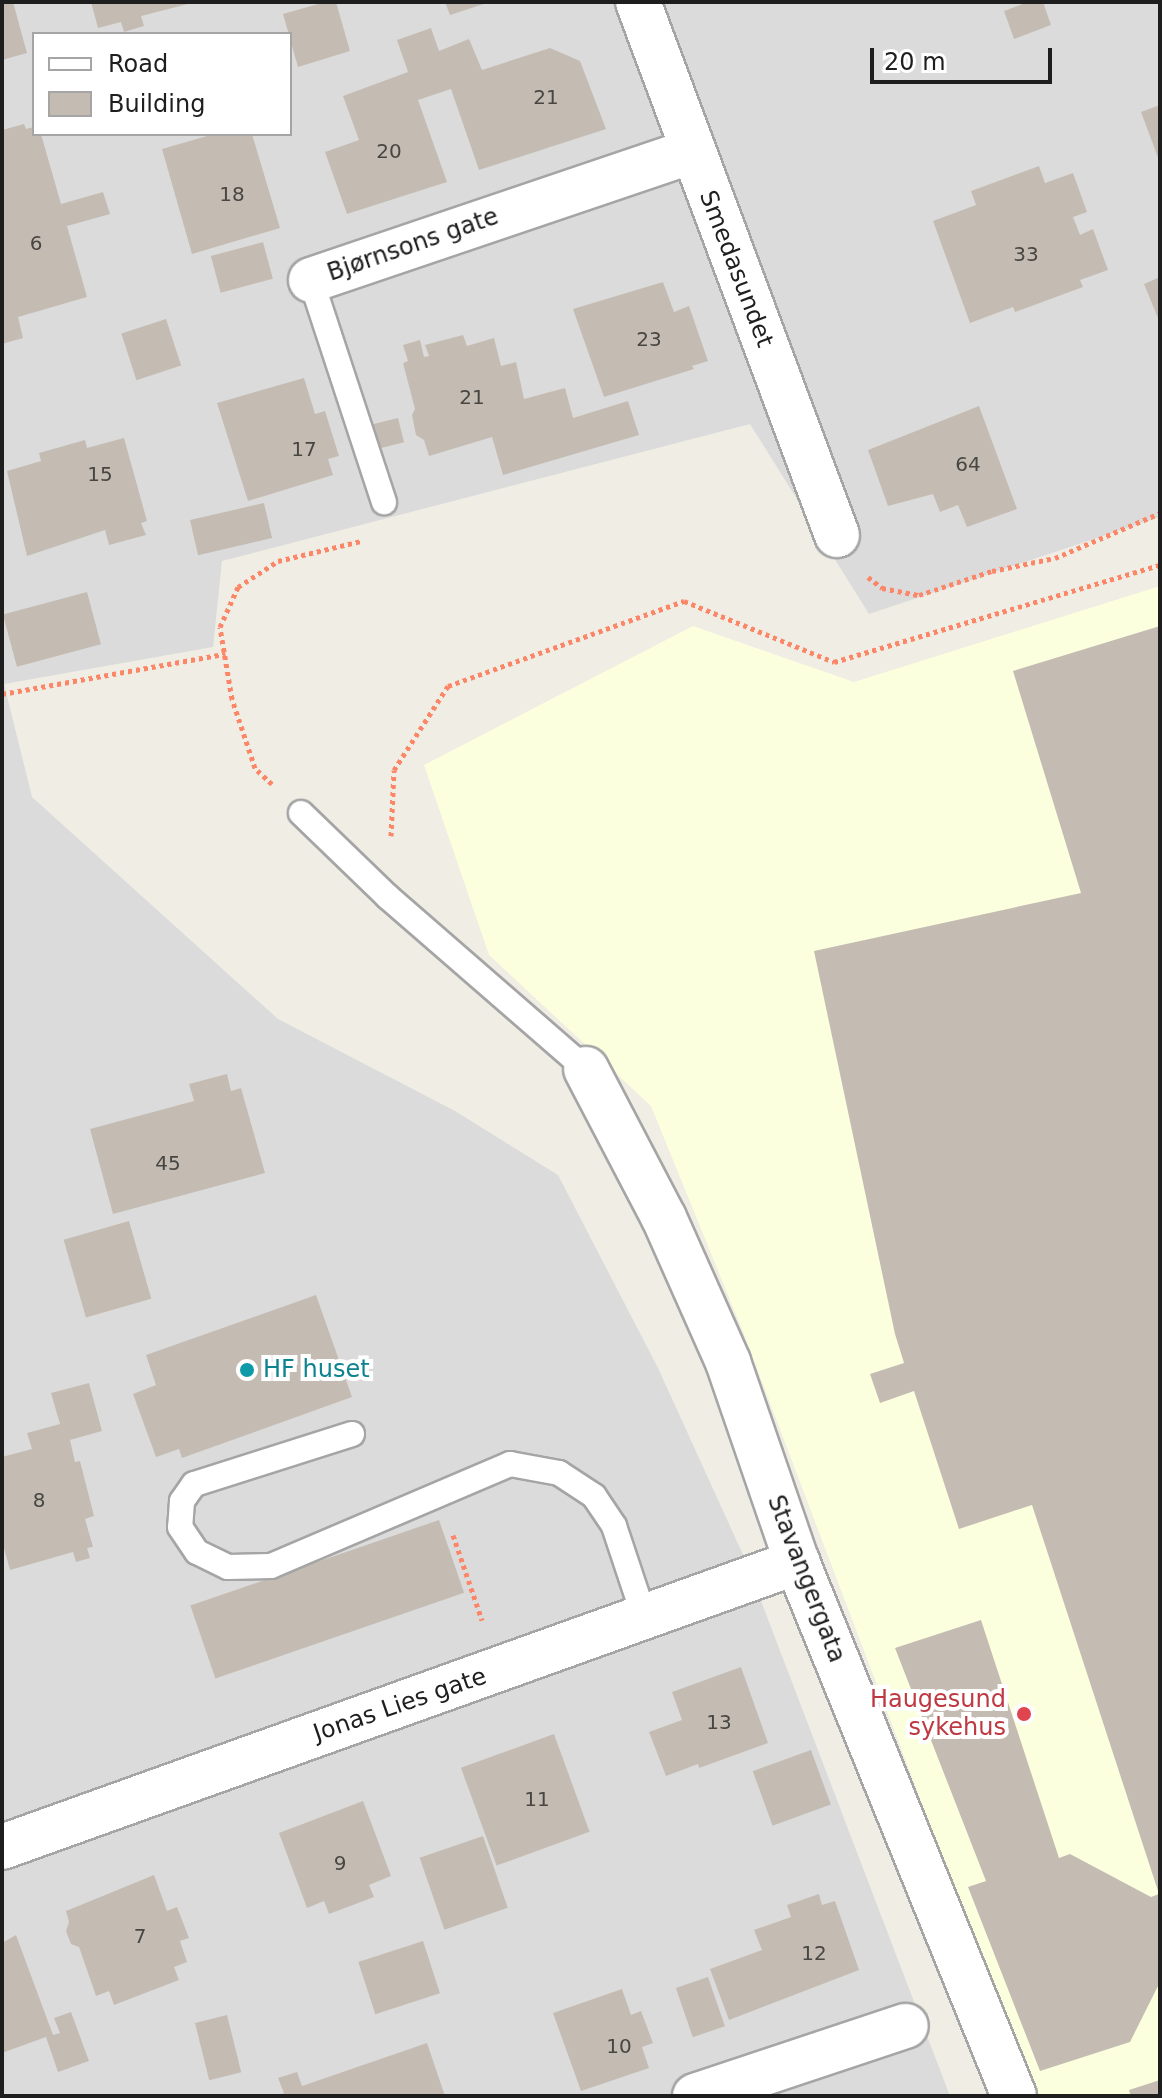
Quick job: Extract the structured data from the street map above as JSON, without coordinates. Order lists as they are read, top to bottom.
{
  "streets": {
    "street": [
      "Bjørnsons gate",
      "Smedasundet",
      "Stavangergata",
      "Jonas Lies gate"
    ]
  },
  "crossings": [
    ["Bjørnsons gate", "Smedasundet"],
    ["Stavangergata", "Jonas Lies gate"]
  ],
  "places": ["HF huset", "Haugesund sykehus"],
  "house_numbers": [
    "21",
    "20",
    "18",
    "6",
    "33",
    "23",
    "21",
    "17",
    "64",
    "15",
    "45",
    "8",
    "13",
    "11",
    "9",
    "7",
    "12",
    "10"
  ],
  "legend": ["Road", "Building"],
  "scale_bar": "20 m"
}
